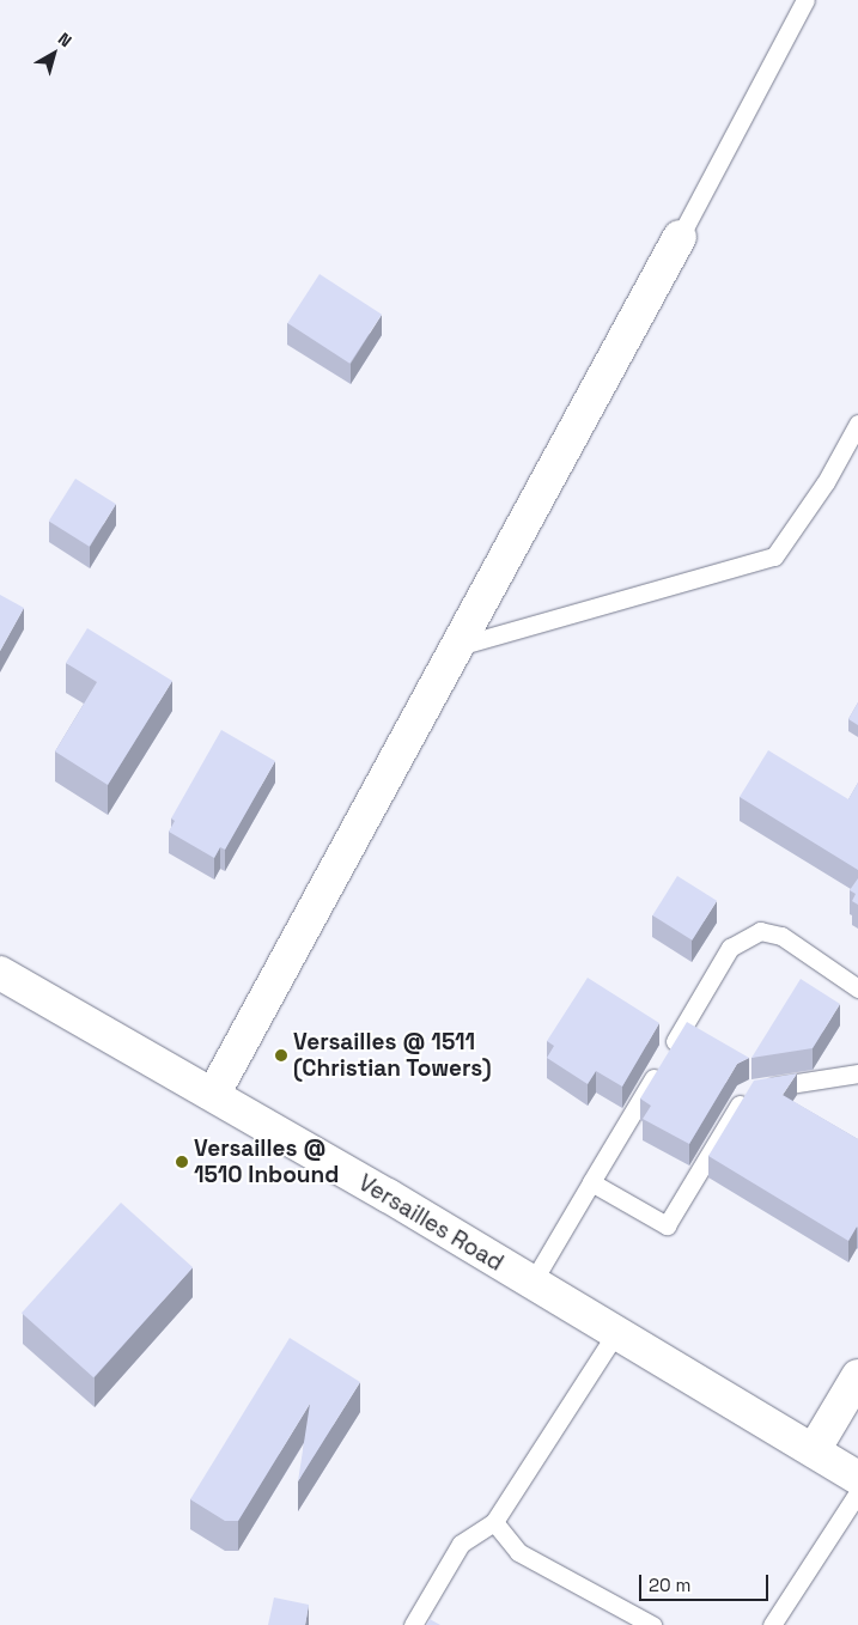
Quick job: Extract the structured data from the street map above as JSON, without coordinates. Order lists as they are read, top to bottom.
{
  "streets": {
    "street": ["Versailles Road"]
  },
  "places": ["Versailles @ 1511 (Christian Towers)", "Versailles @ 1510 Inbound"],
  "scale_bar": "20 m",
  "north": "top right"
}
